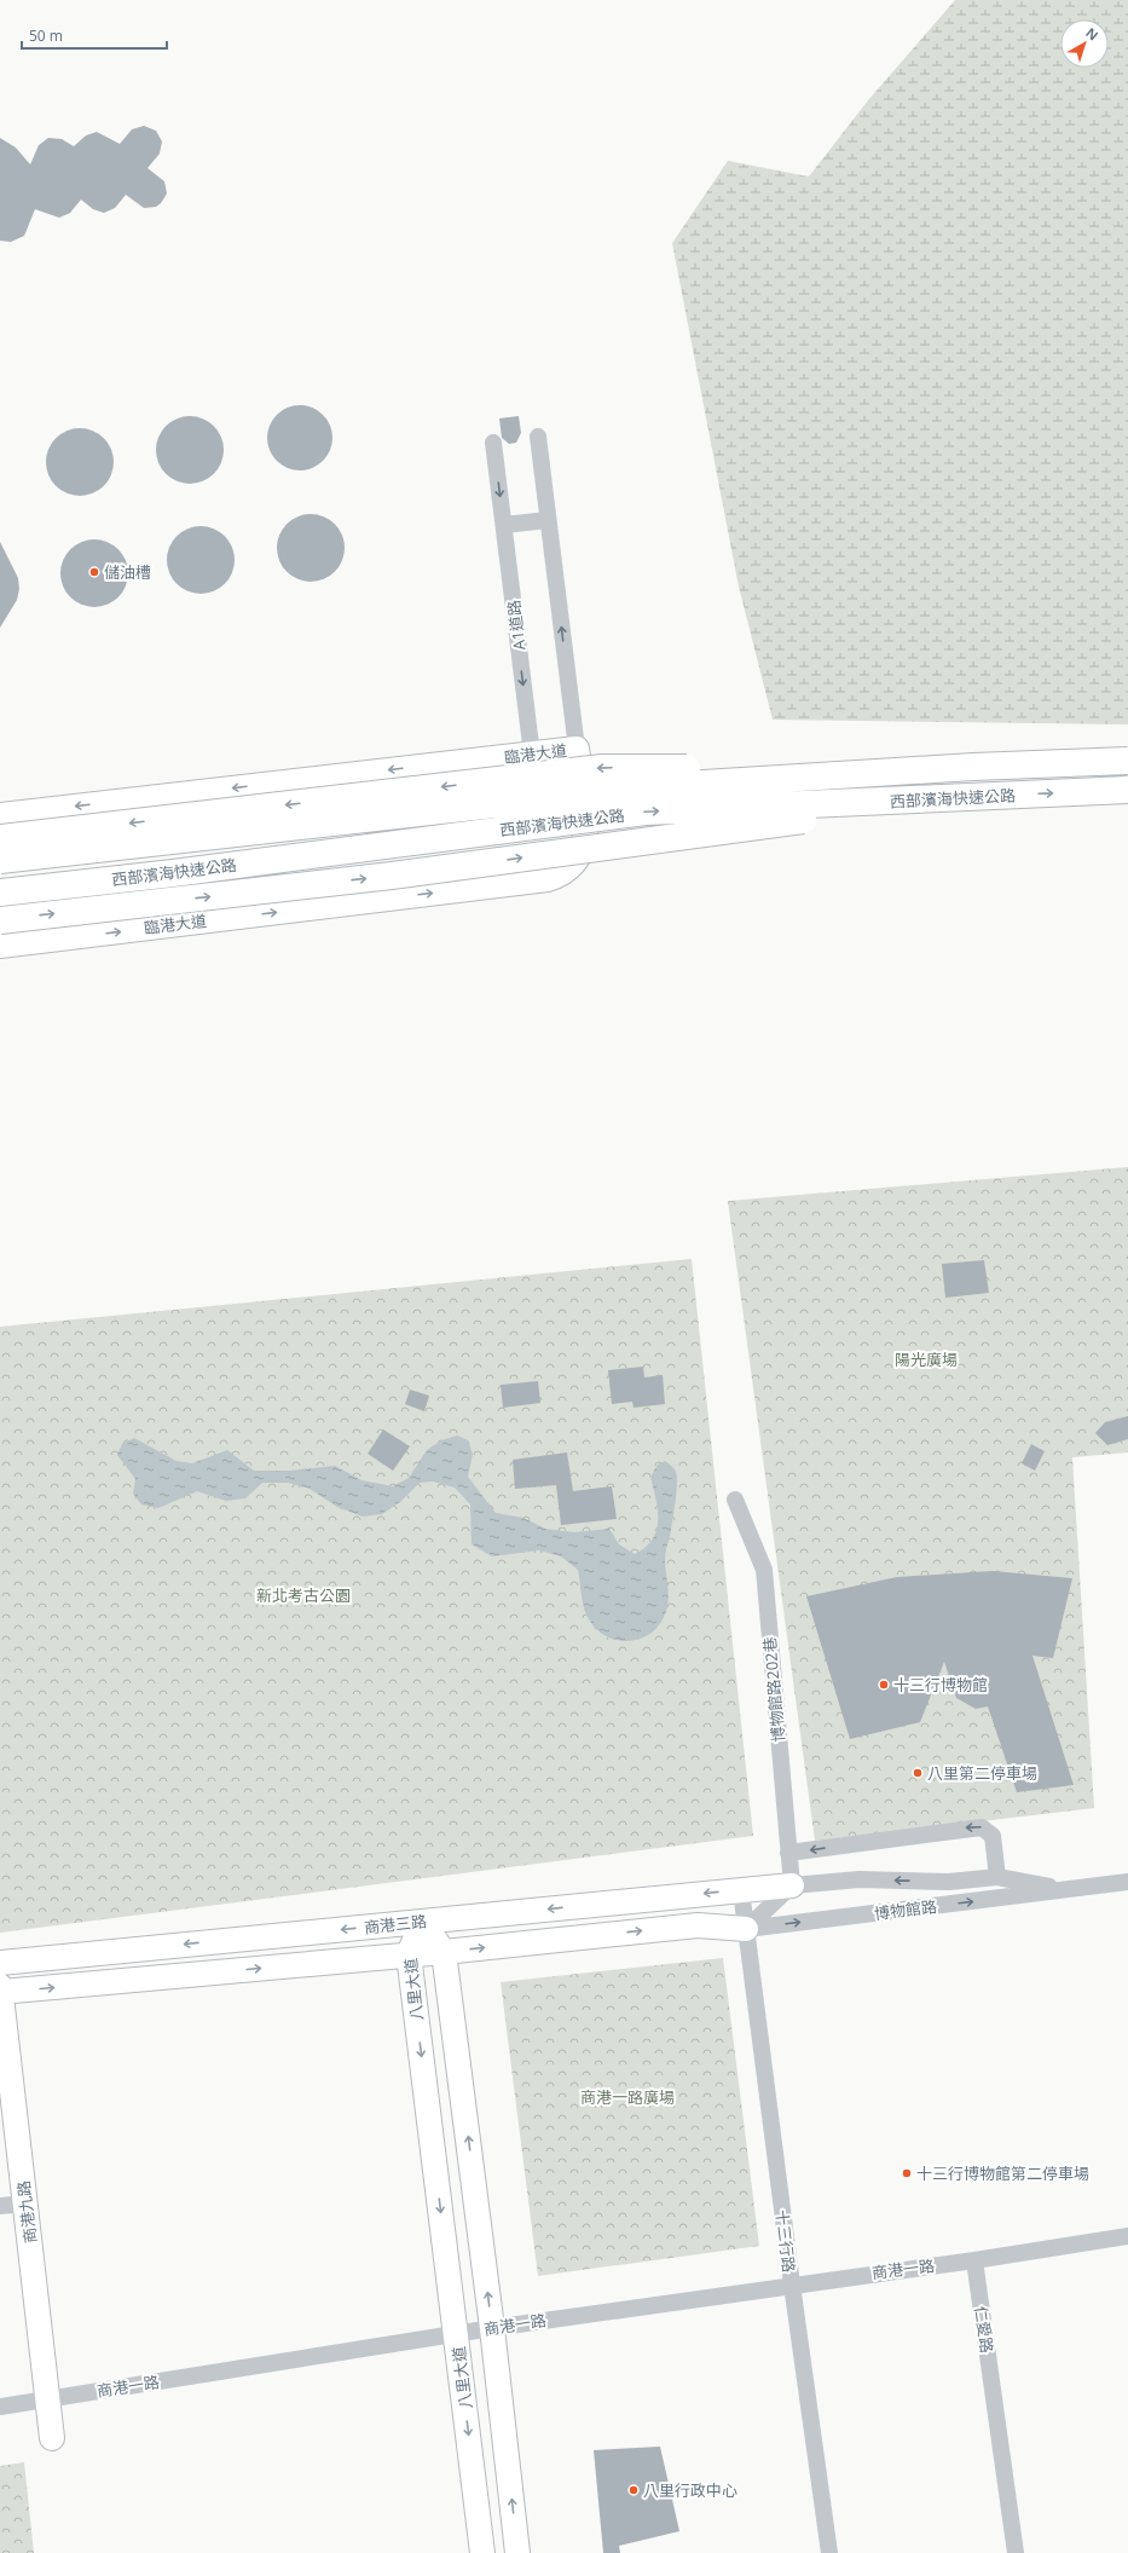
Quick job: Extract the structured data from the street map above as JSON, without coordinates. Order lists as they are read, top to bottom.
{
  "streets": {
    "highway": ["西部濱海快速公路"],
    "street": [
      "A1道路",
      "臨港大道",
      "博物館路202巷",
      "博物館路",
      "商港三路",
      "八里大道",
      "商港九路",
      "十三行路",
      "商港一路",
      "仁愛路"
    ]
  },
  "crossings": [
    ["A1道路", "臨港大道"],
    ["博物館路202巷", "博物館路"],
    ["博物館路202巷", "商港三路"],
    ["博物館路", "商港三路"],
    ["博物館路", "十三行路"],
    ["商港三路", "八里大道"],
    ["商港三路", "商港九路"],
    ["商港三路", "十三行路"],
    ["八里大道", "商港一路"],
    ["商港九路", "商港一路"],
    ["十三行路", "商港一路"],
    ["商港一路", "仁愛路"]
  ],
  "parks": ["陽光廣場", "新北考古公園", "商港一路廣場"],
  "places": [
    "儲油槽",
    "十三行博物館",
    "八里第二停車場",
    "十三行博物館第二停車場",
    "八里行政中心"
  ],
  "scale_bar": "50 m",
  "north": "top right"
}
